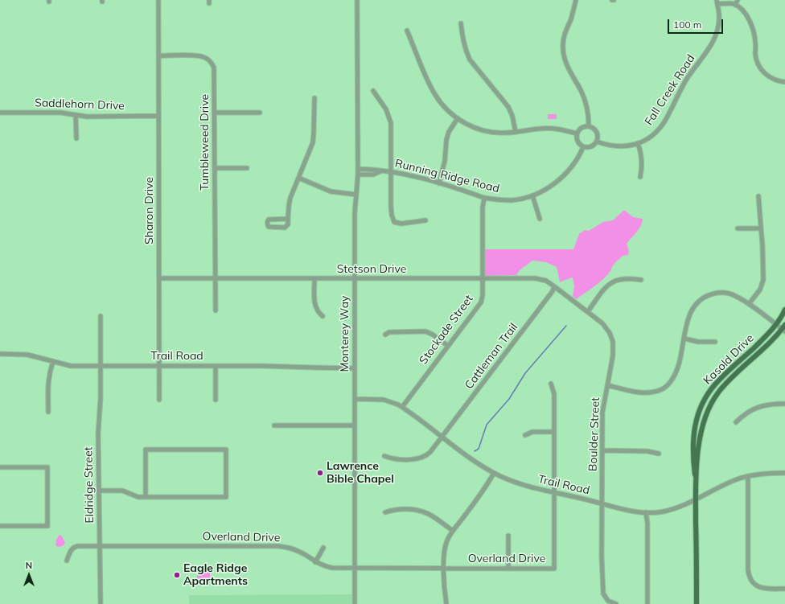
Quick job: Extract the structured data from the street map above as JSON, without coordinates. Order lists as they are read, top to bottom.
{
  "streets": {
    "main road": ["Kasold Drive"],
    "street": [
      "Fall Creek Road",
      "Saddlehorn Drive",
      "Tumbleweed Drive",
      "Running Ridge Road",
      "Sharon Drive",
      "Stetson Drive",
      "Stockade Street",
      "Monterey Way",
      "Trail Road",
      "Cattleman Trail",
      "Boulder Street",
      "Eldridge Street",
      "Overland Drive"
    ]
  },
  "crossings": [
    ["Fall Creek Road", "Running Ridge Road"],
    ["Saddlehorn Drive", "Sharon Drive"],
    ["Tumbleweed Drive", "Sharon Drive"],
    ["Tumbleweed Drive", "Stetson Drive"],
    ["Running Ridge Road", "Stockade Street"],
    ["Running Ridge Road", "Monterey Way"],
    ["Sharon Drive", "Stetson Drive"],
    ["Sharon Drive", "Trail Road"],
    ["Stetson Drive", "Stockade Street"],
    ["Stetson Drive", "Monterey Way"],
    ["Stetson Drive", "Cattleman Trail"],
    ["Stetson Drive", "Boulder Street"],
    ["Stockade Street", "Trail Road"],
    ["Monterey Way", "Trail Road"],
    ["Monterey Way", "Overland Drive"],
    ["Trail Road", "Cattleman Trail"],
    ["Trail Road", "Kasold Drive"],
    ["Trail Road", "Boulder Street"],
    ["Trail Road", "Eldridge Street"],
    ["Trail Road", "Overland Drive"],
    ["Eldridge Street", "Overland Drive"]
  ],
  "places": ["Lawrence Bible Chapel", "Eagle Ridge Apartments"],
  "scale_bar": "100 m",
  "north": "top"
}
